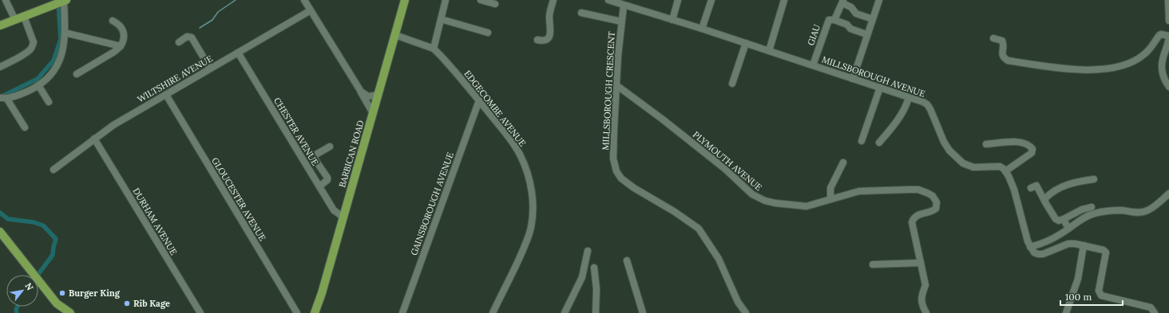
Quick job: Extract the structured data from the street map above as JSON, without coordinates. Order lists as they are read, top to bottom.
{
  "streets": {
    "main road": ["BARBICAN ROAD"],
    "street": [
      "GIAU",
      "MILLSBOROUGH AVENUE",
      "WILTSHIRE AVENUE",
      "MILLSBOROUGH CRESCENT",
      "EDGECOMBE AVENUE",
      "CHESTER AVENUE",
      "PLYMOUTH AVENUE",
      "GLOUCESTER AVENUE",
      "GAINSBOROUGH AVENUE",
      "DURHAM AVENUE"
    ]
  },
  "crossings": [
    ["GIAU", "MILLSBOROUGH AVENUE"],
    ["MILLSBOROUGH AVENUE", "MILLSBOROUGH CRESCENT"],
    ["WILTSHIRE AVENUE", "CHESTER AVENUE"],
    ["WILTSHIRE AVENUE", "GLOUCESTER AVENUE"],
    ["WILTSHIRE AVENUE", "DURHAM AVENUE"],
    ["MILLSBOROUGH CRESCENT", "PLYMOUTH AVENUE"],
    ["EDGECOMBE AVENUE", "BARBICAN ROAD"],
    ["EDGECOMBE AVENUE", "GAINSBOROUGH AVENUE"],
    ["CHESTER AVENUE", "BARBICAN ROAD"]
  ],
  "places": ["Burger King", "Rib Kage"],
  "scale_bar": "100 m",
  "north": "top right"
}
